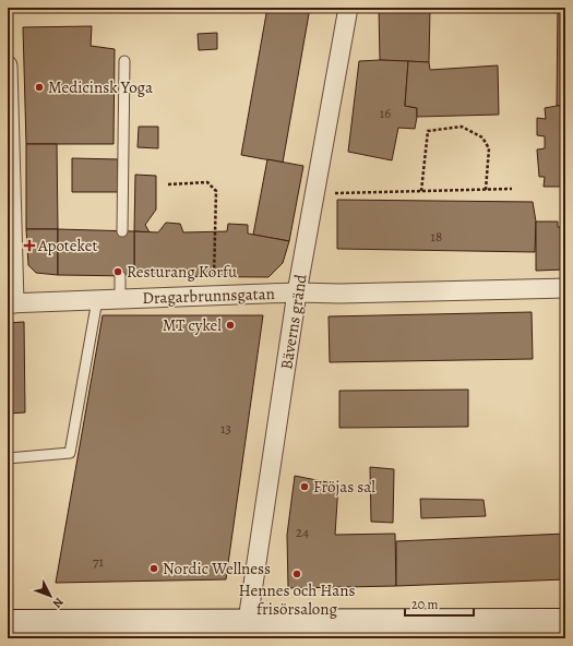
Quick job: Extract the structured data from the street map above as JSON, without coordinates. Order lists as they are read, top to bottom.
{
  "streets": {
    "street": ["Dragarbrunnsgatan", "Bäverns gränd"]
  },
  "crossings": [
    ["Dragarbrunnsgatan", "Bäverns gränd"]
  ],
  "places": {
    "other": [
      "Medicinsk Yoga",
      "Resturang Korfu",
      "MT cykel",
      "Fröjas sal",
      "Nordic Wellness",
      "Hennes och Hans frisörsalong"
    ],
    "health": ["Apoteket"]
  },
  "house_numbers": [
    "16",
    "18",
    "13",
    "24",
    "71"
  ],
  "scale_bar": "20 m",
  "north": "bottom right"
}
